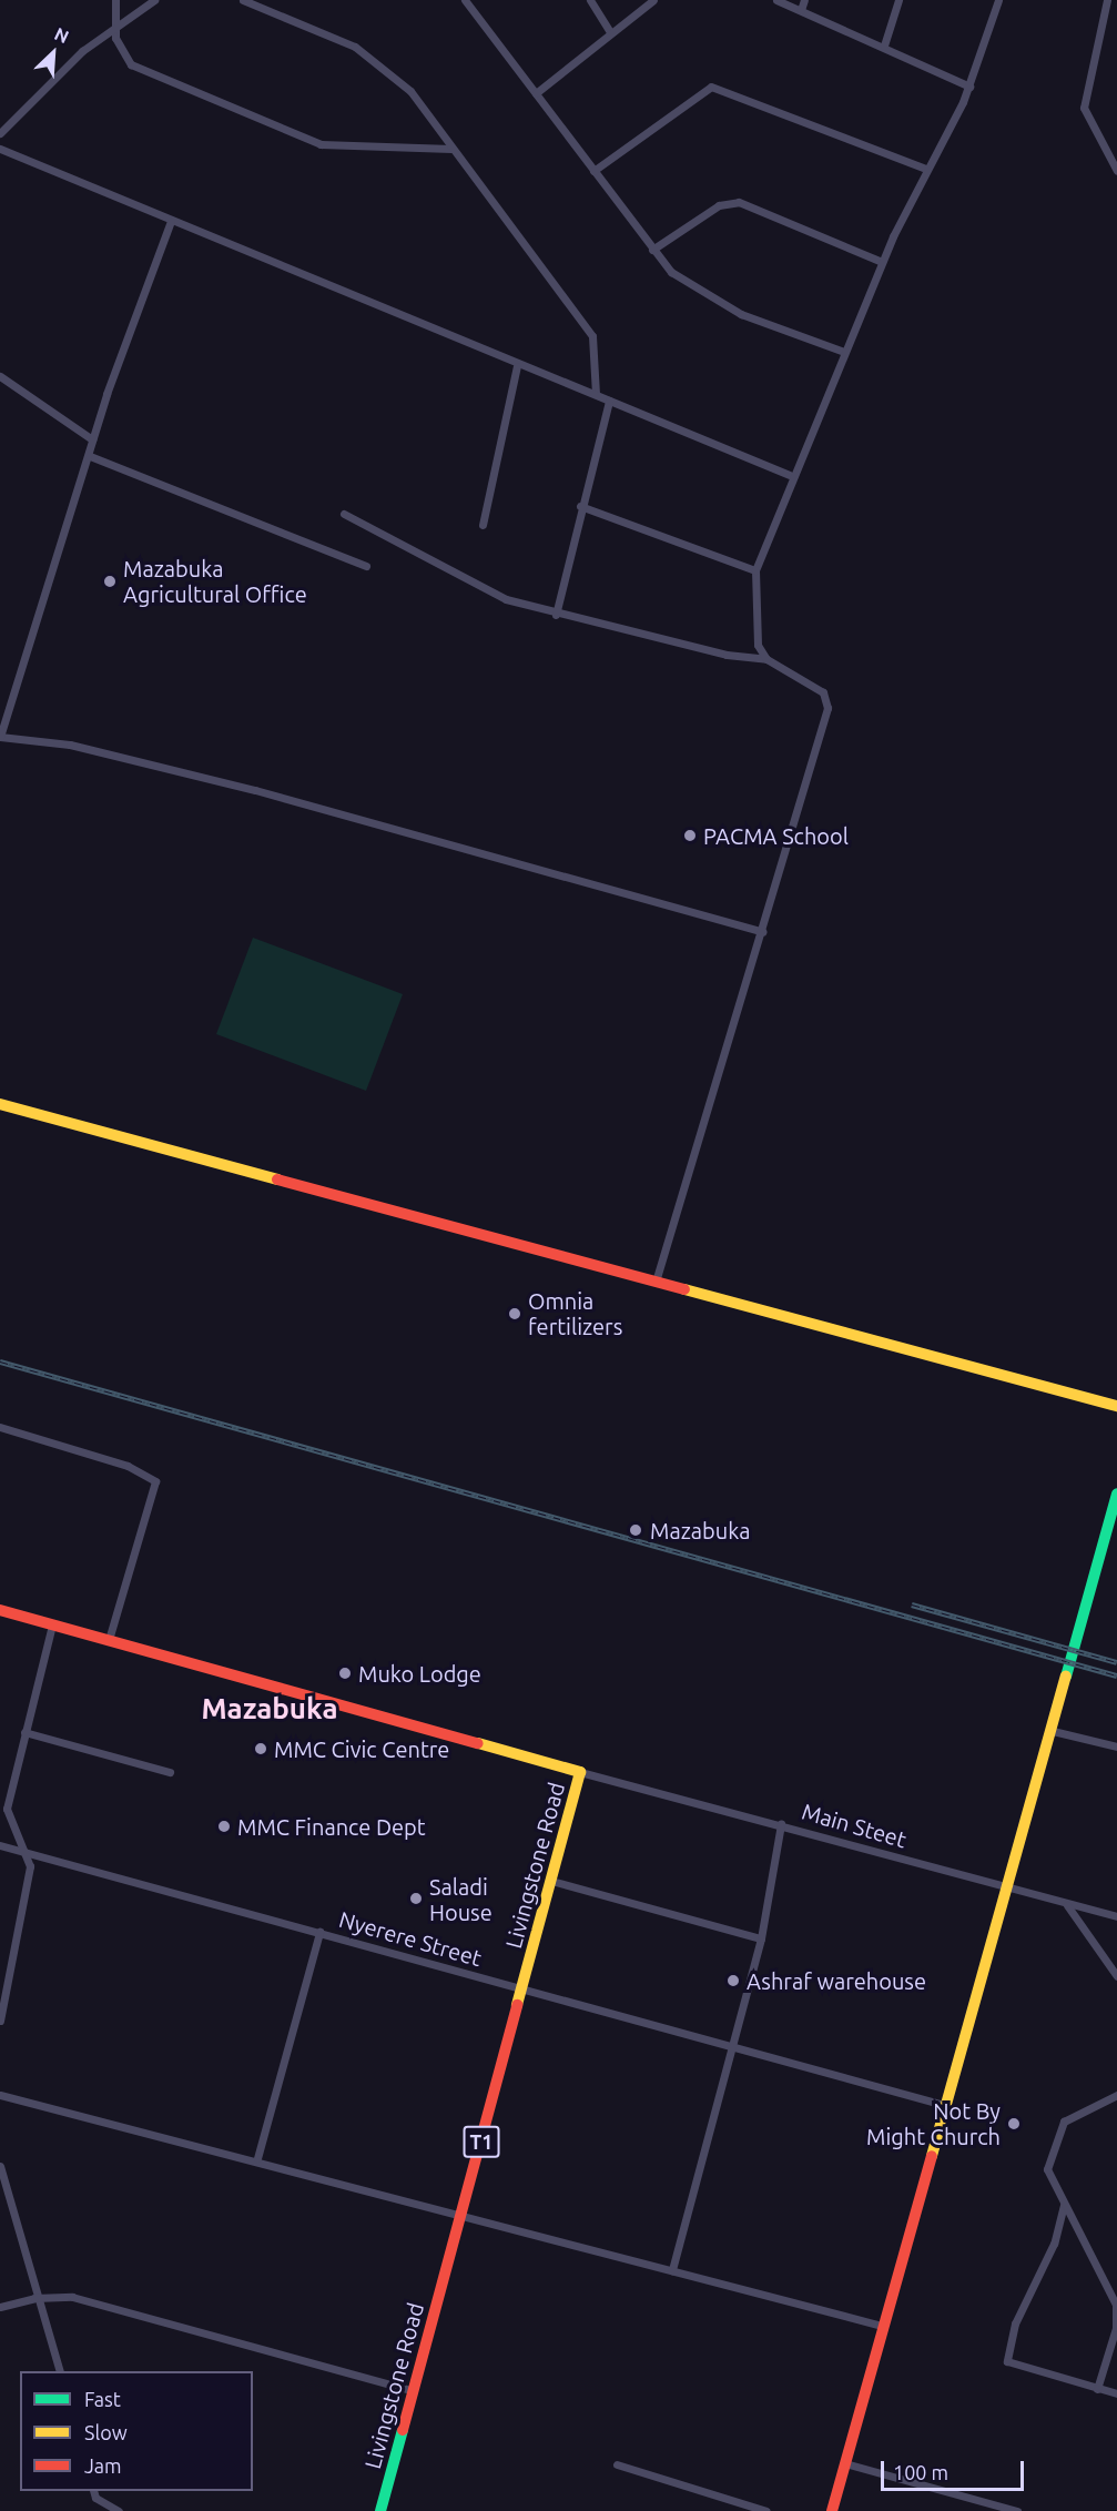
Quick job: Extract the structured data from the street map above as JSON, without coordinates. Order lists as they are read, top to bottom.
{
  "streets": {
    "main road": ["Livingstone Road", "T1"],
    "street": ["Main Steet", "Nyerere Street"]
  },
  "crossings": [
    ["Main Steet", "Livingstone Road"],
    ["Livingstone Road", "Nyerere Street"]
  ],
  "districts": ["Mazabuka"],
  "places": [
    "Mazabuka Agricultural Office",
    "PACMA School",
    "Omnia fertilizers",
    "Mazabuka",
    "Muko Lodge",
    "MMC Civic Centre",
    "MMC Finance Dept",
    "Saladi House",
    "Ashraf warehouse",
    "Not By Might Church"
  ],
  "legend": ["Fast", "Slow", "Jam"],
  "scale_bar": "100 m",
  "north": "top right"
}
